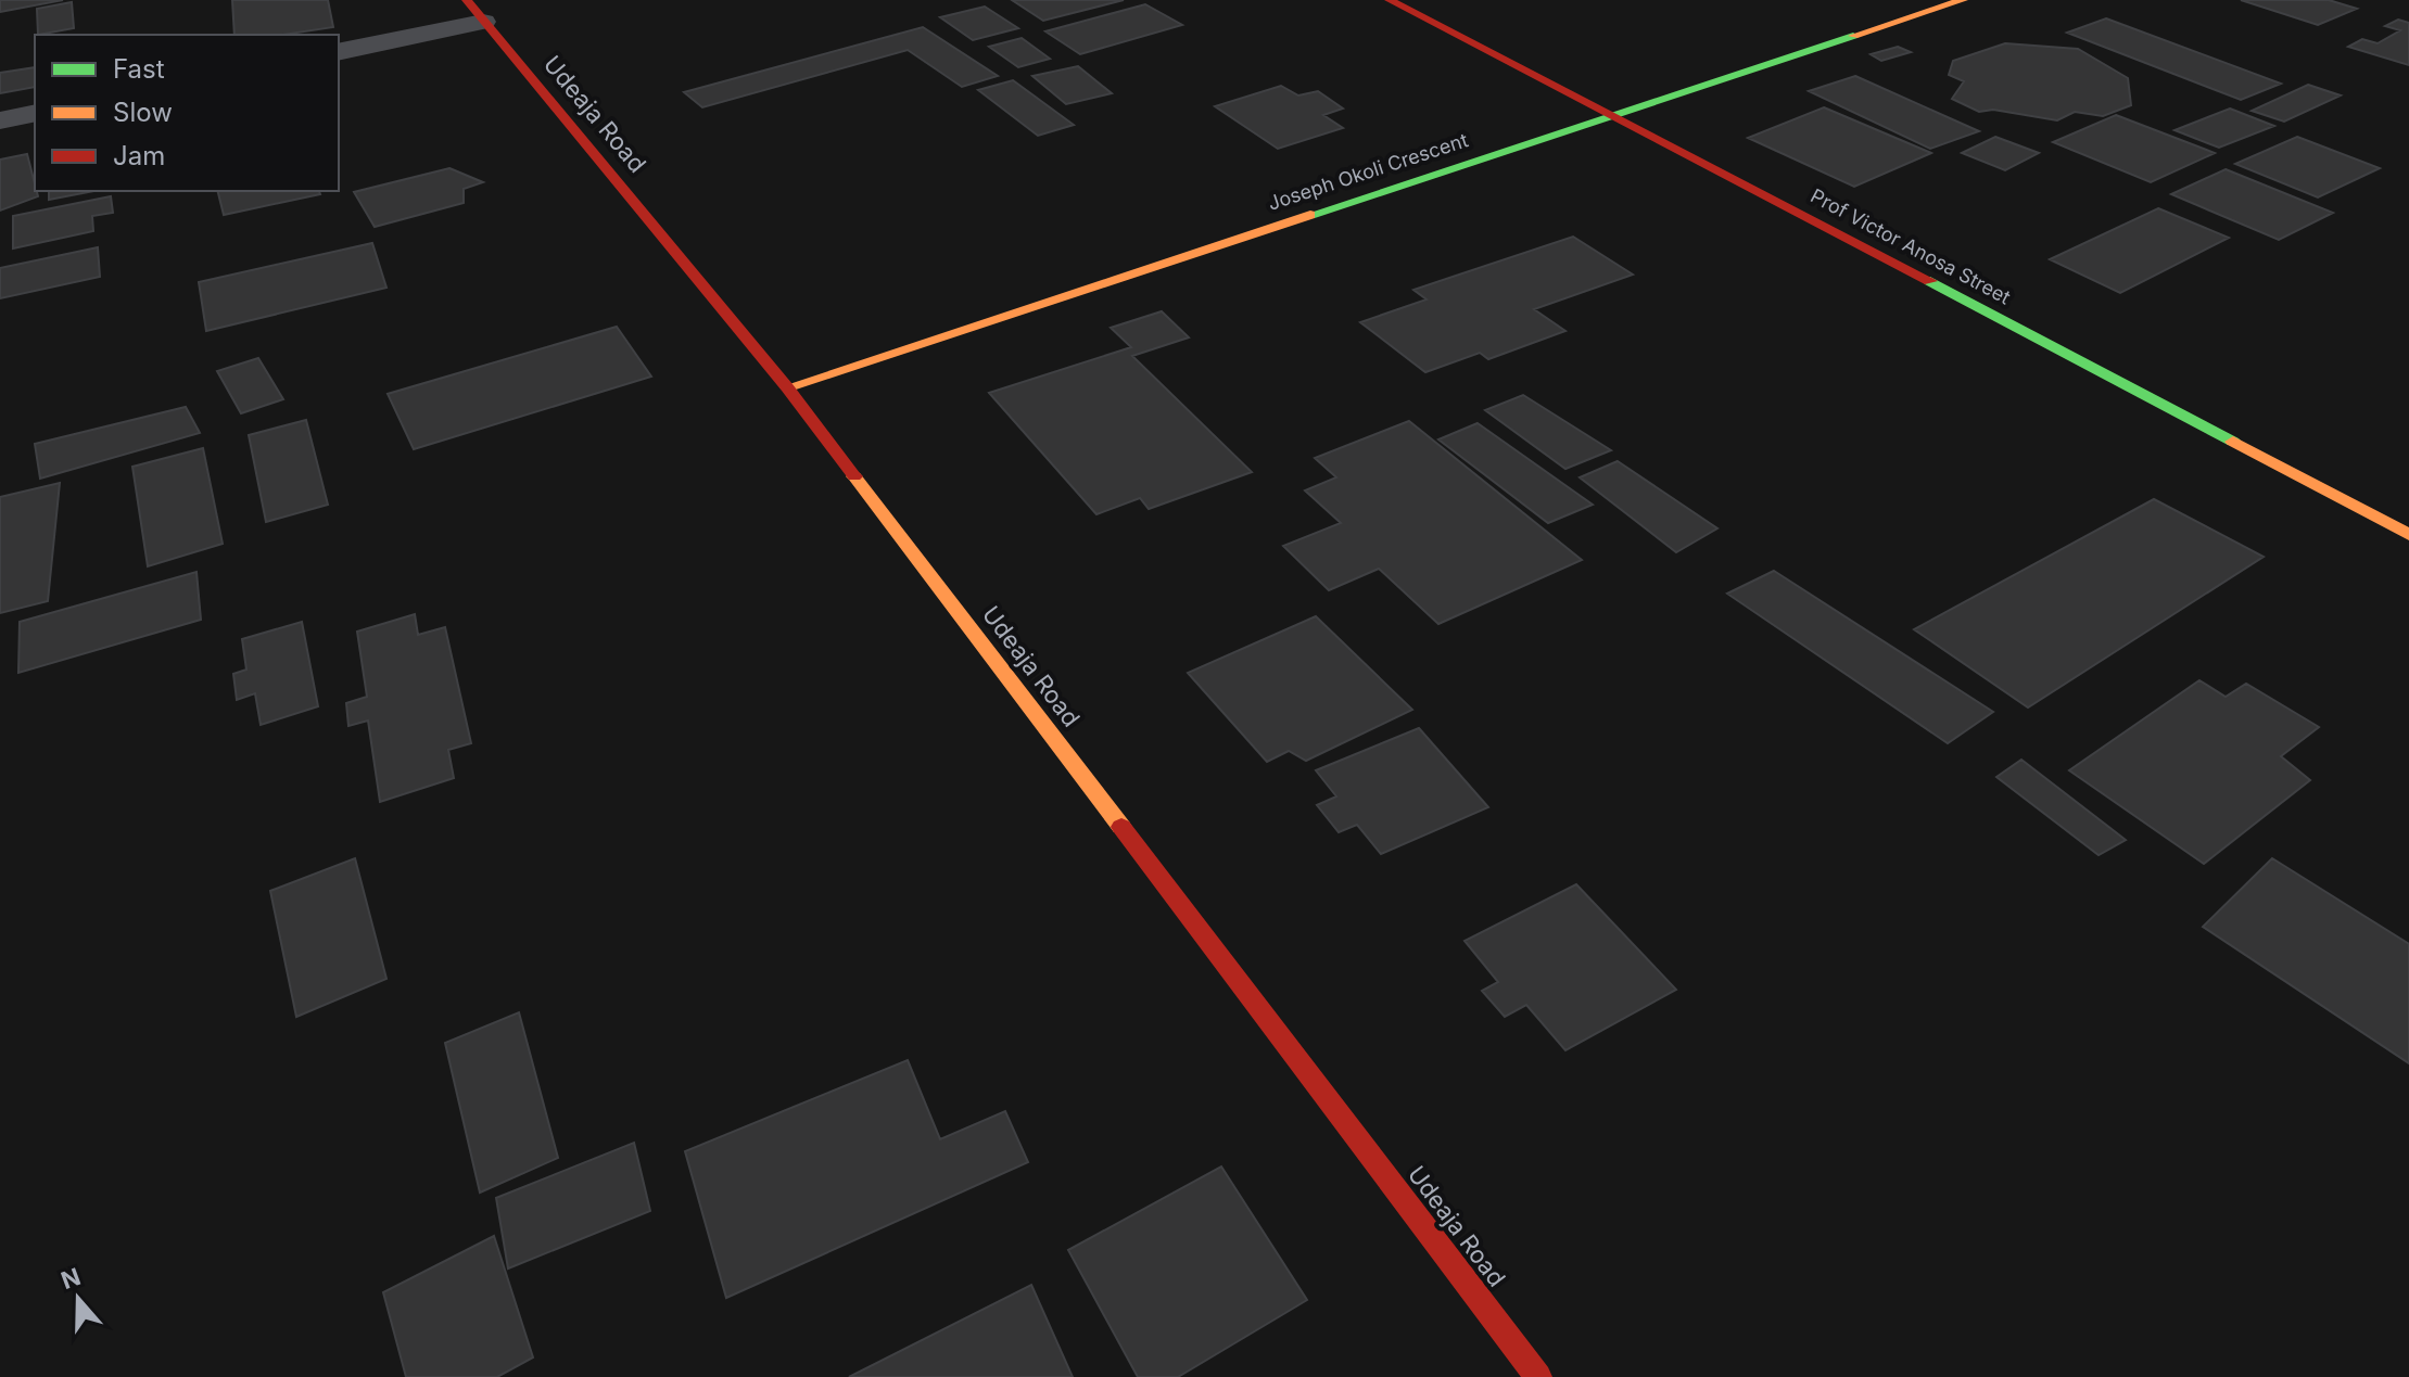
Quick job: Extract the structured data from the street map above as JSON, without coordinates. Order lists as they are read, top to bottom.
{
  "streets": {
    "street": ["Udeaja Road", "Joseph Okoli Crescent", "Prof Victor Anosa Street"]
  },
  "crossings": [
    ["Udeaja Road", "Joseph Okoli Crescent"],
    ["Joseph Okoli Crescent", "Prof Victor Anosa Street"]
  ],
  "legend": ["Fast", "Slow", "Jam"],
  "north": "top"
}
